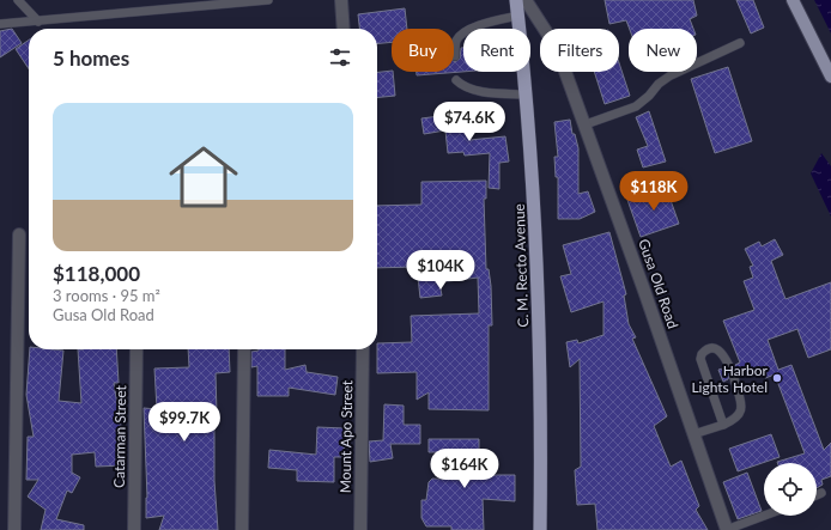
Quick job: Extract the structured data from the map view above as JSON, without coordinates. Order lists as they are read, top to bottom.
{
  "streets": {
    "highway": ["C. M. Recto Avenue"],
    "street": ["Gusa Old Road", "Catarman Street", "Mount Apo Street"]
  },
  "places": ["Harbor Lights Hotel"],
  "page": {
    "chip": [
      "Buy",
      "Rent",
      "Filters",
      "New"
    ],
    "heading": "5 homes",
    "list": [
      {
        "name": "$118,000",
        "note": "3 rooms · 95 m² · Gusa Old Road"
      }
    ],
    "price": [
      "$74.6K",
      "$118K",
      "$104K",
      "$99.7K",
      "$164K"
    ]
  }
}
